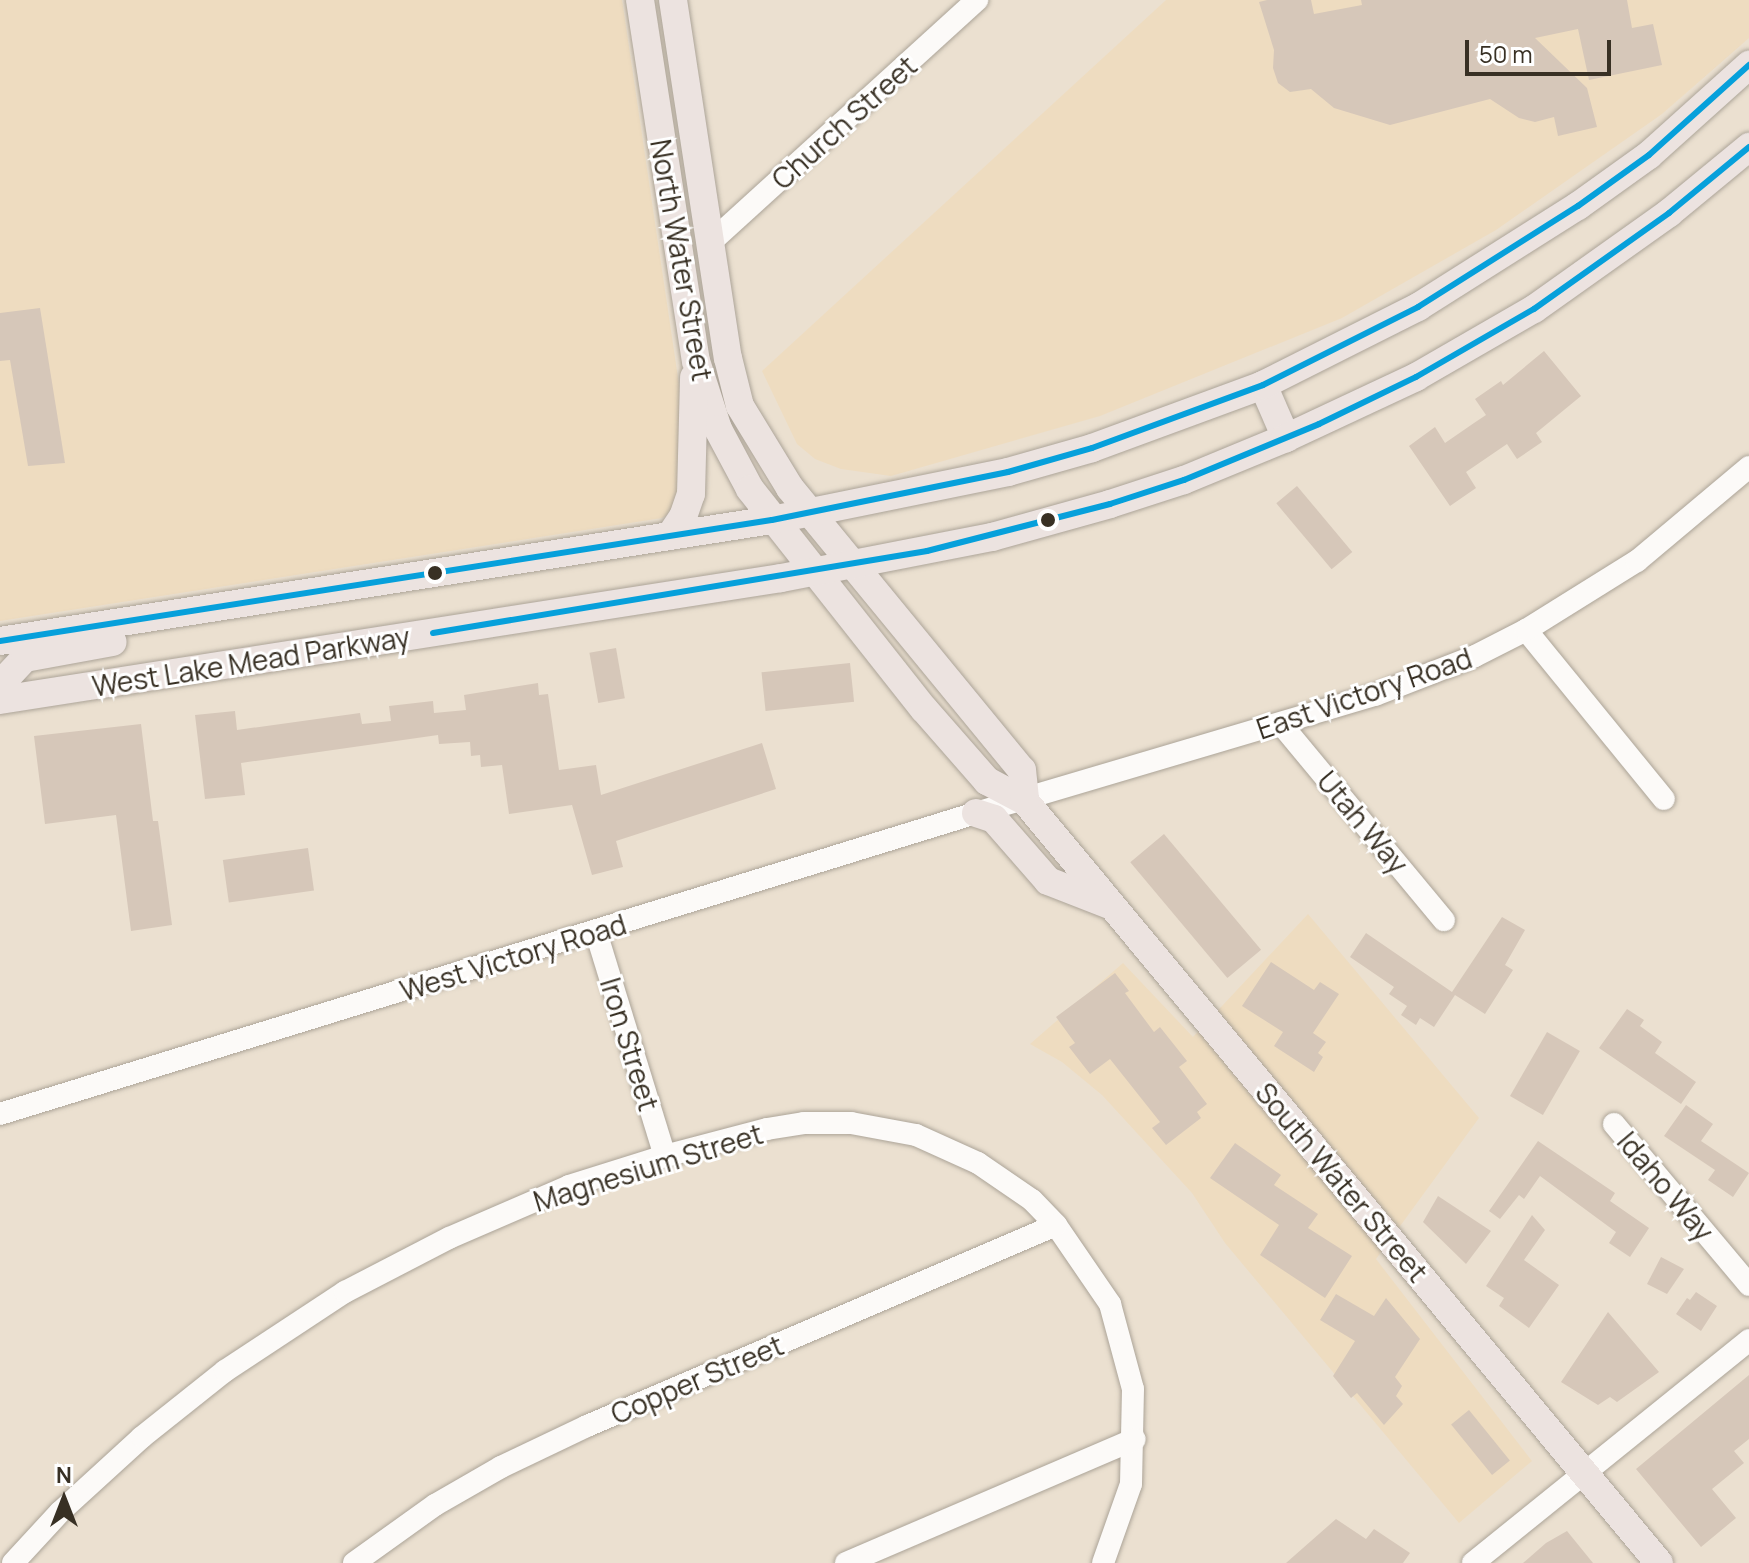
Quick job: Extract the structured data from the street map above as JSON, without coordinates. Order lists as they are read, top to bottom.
{
  "streets": {
    "main road": ["North Water Street", "West Lake Mead Parkway", "South Water Street"],
    "street": [
      "Church Street",
      "East Victory Road",
      "Utah Way",
      "West Victory Road",
      "Iron Street",
      "Magnesium Street",
      "Idaho Way",
      "Copper Street"
    ]
  },
  "crossings": [
    ["Church Street", "North Water Street"],
    ["North Water Street", "West Lake Mead Parkway"],
    ["North Water Street", "South Water Street"],
    ["West Lake Mead Parkway", "South Water Street"],
    ["East Victory Road", "Utah Way"],
    ["East Victory Road", "West Victory Road"],
    ["East Victory Road", "South Water Street"],
    ["West Victory Road", "Iron Street"],
    ["West Victory Road", "South Water Street"],
    ["Iron Street", "Magnesium Street"],
    ["Magnesium Street", "Copper Street"]
  ],
  "scale_bar": "50 m",
  "north": "top"
}
